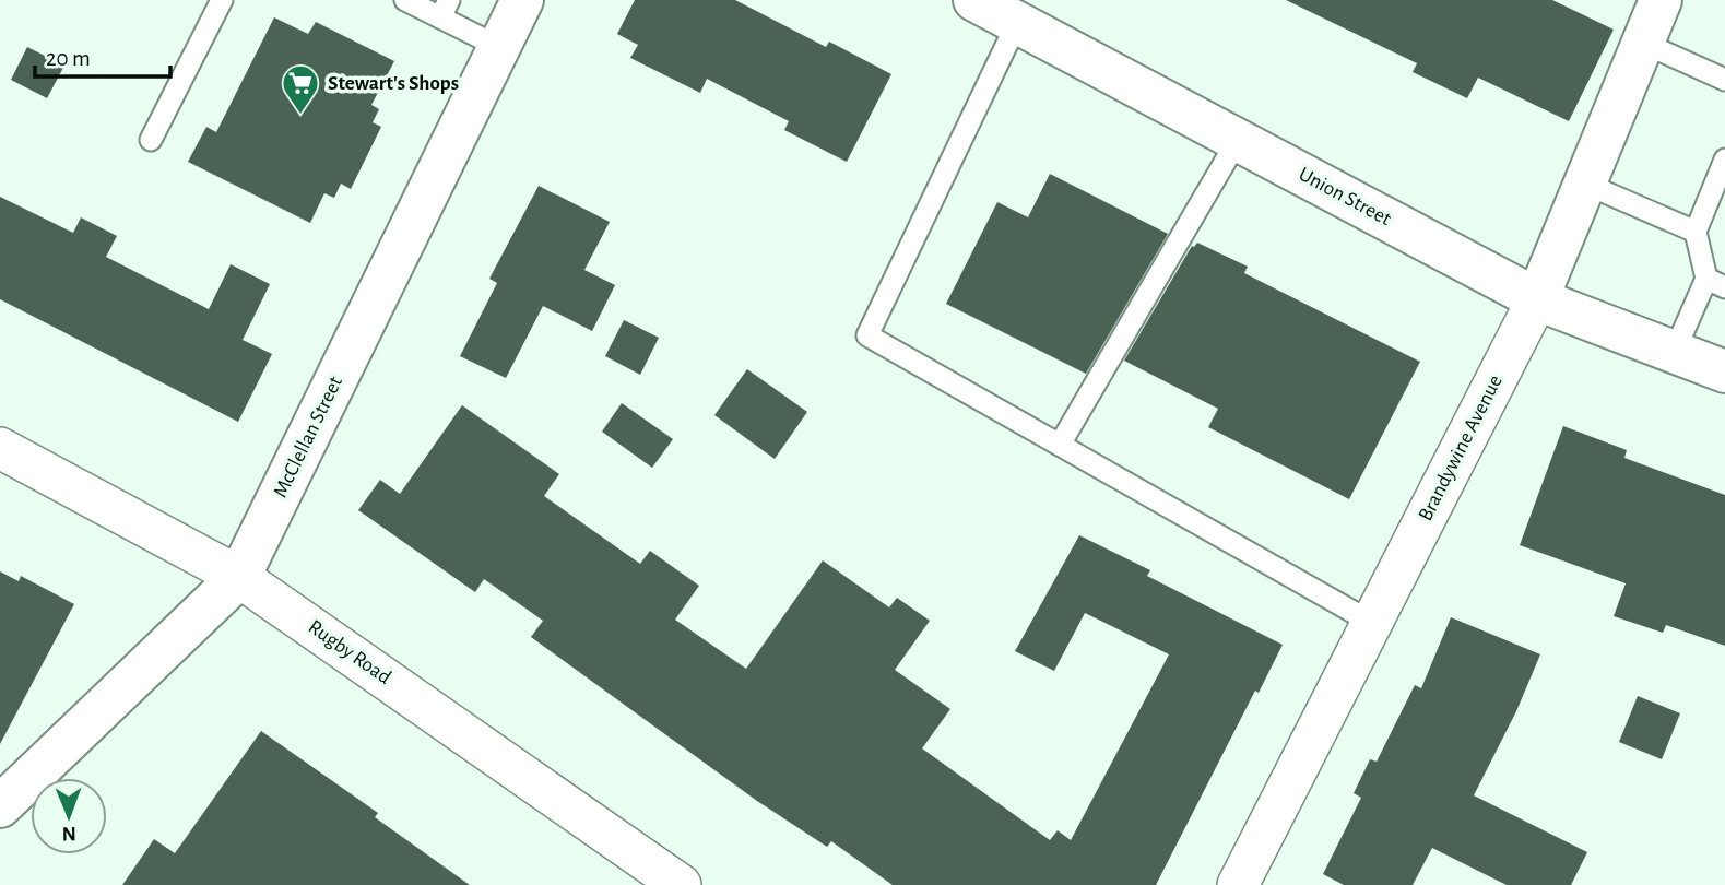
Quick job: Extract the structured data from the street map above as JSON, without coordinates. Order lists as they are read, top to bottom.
{
  "streets": {
    "main road": ["Union Street", "McClellan Street", "Brandywine Avenue"],
    "street": ["Rugby Road"]
  },
  "crossings": [
    ["Union Street", "Brandywine Avenue"],
    ["McClellan Street", "Rugby Road"]
  ],
  "places": {
    "supermarket": ["Stewart's Shops"]
  },
  "scale_bar": "20 m",
  "north": "bottom"
}
